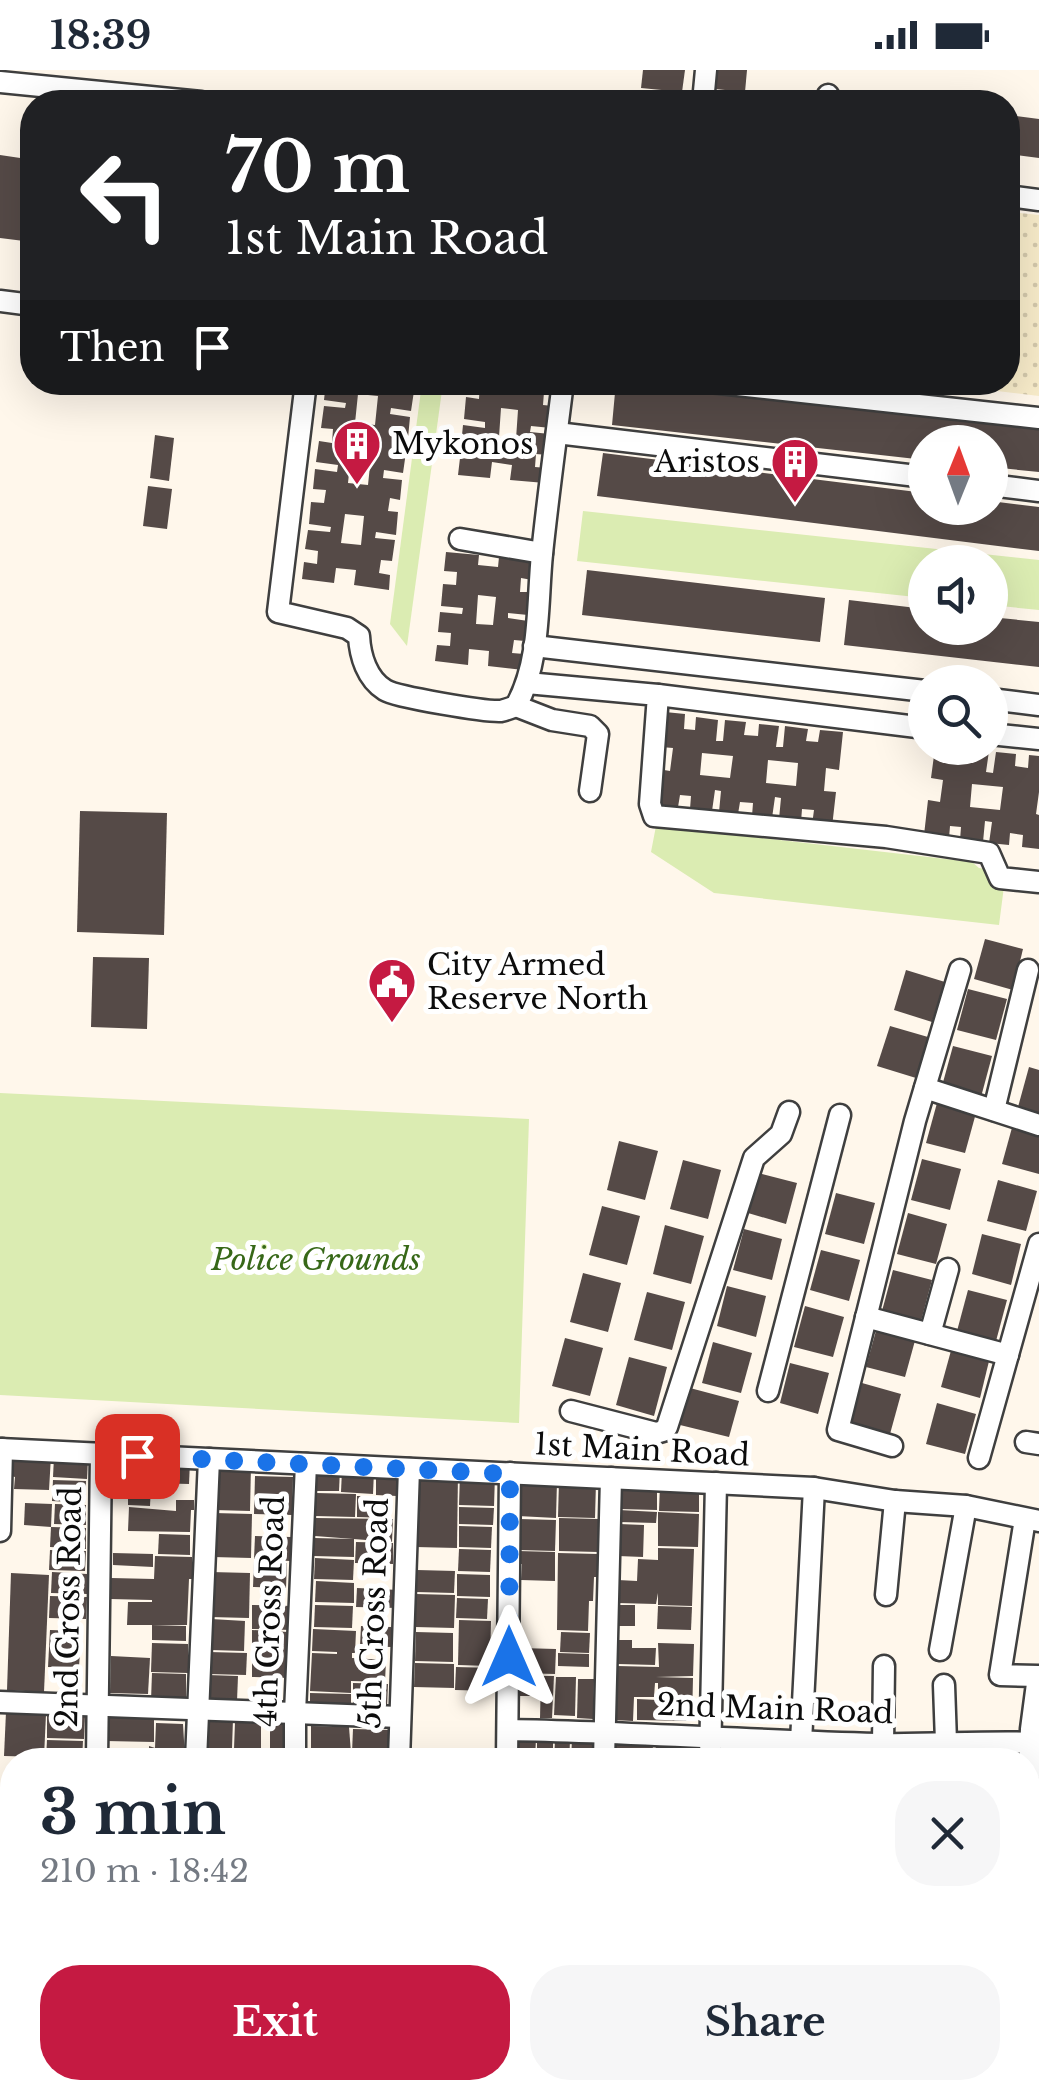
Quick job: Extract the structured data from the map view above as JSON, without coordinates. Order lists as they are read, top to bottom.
{
  "streets": {
    "street": [
      "1st Main Road",
      "2nd Cross Road",
      "4th Cross Road",
      "5th Cross Road",
      "2nd Main Road"
    ]
  },
  "crossings": [
    ["1st Main Road", "2nd Cross Road"],
    ["1st Main Road", "4th Cross Road"],
    ["1st Main Road", "5th Cross Road"]
  ],
  "parks": ["Police Grounds"],
  "places": {
    "building": ["Mykonos", "Aristos"],
    "public building": ["City Armed Reserve North"]
  },
  "north": "top",
  "page": {
    "status": "18:39",
    "turn": ["70 m", "1st Main Road"],
    "then": "Then",
    "heading": ["3 min", "210 m · 18:42"],
    "buttons": ["Exit", "Share"]
  }
}
